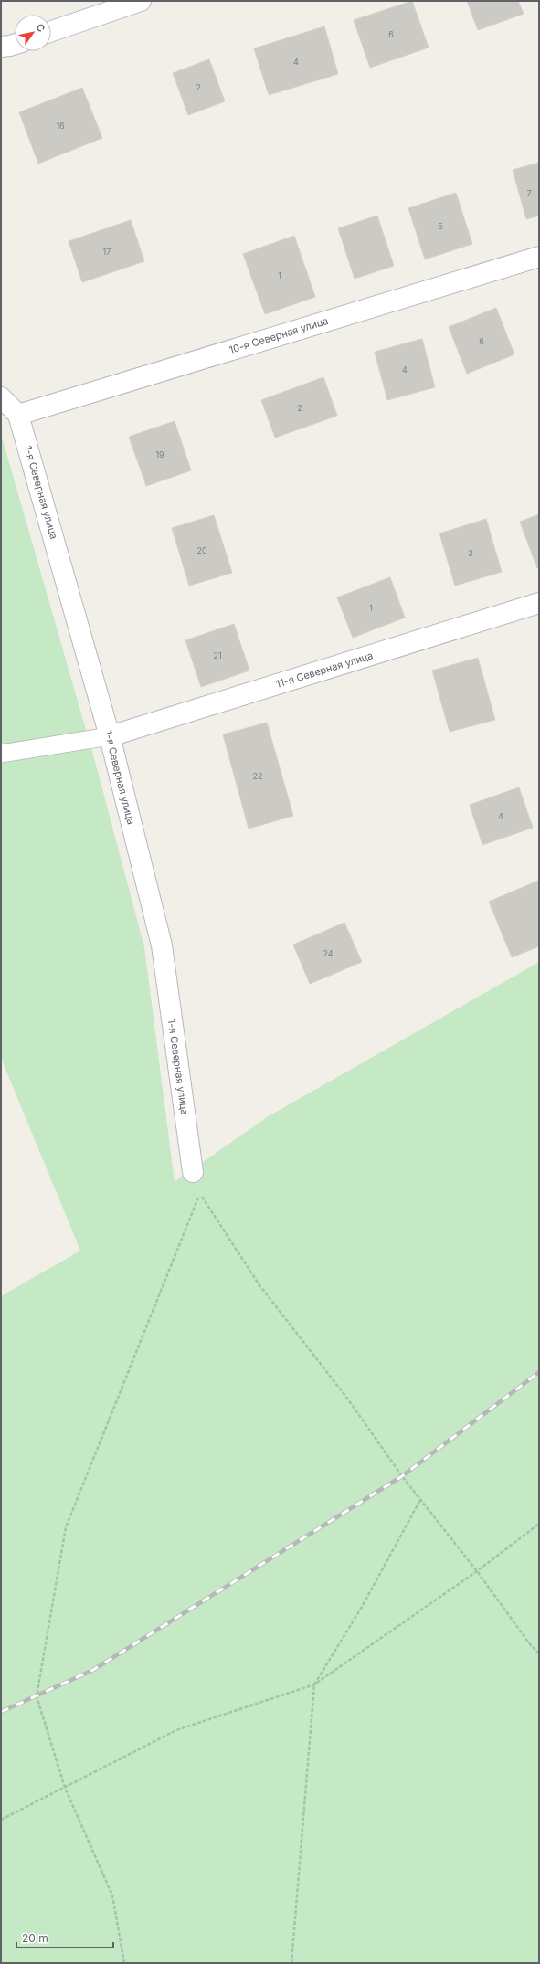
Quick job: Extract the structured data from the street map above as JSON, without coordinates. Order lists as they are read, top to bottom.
{
  "streets": {
    "street": ["10-я Северная улица", "1-я Северная улица", "11-я Северная улица"]
  },
  "crossings": [
    ["10-я Северная улица", "1-я Северная улица"],
    ["1-я Северная улица", "11-я Северная улица"]
  ],
  "house_numbers": [
    "6",
    "4",
    "2",
    "16",
    "7",
    "5",
    "17",
    "1",
    "6",
    "4",
    "2",
    "19",
    "20",
    "3",
    "1",
    "21",
    "22",
    "4",
    "24"
  ],
  "scale_bar": "20 m",
  "north": "top right"
}
